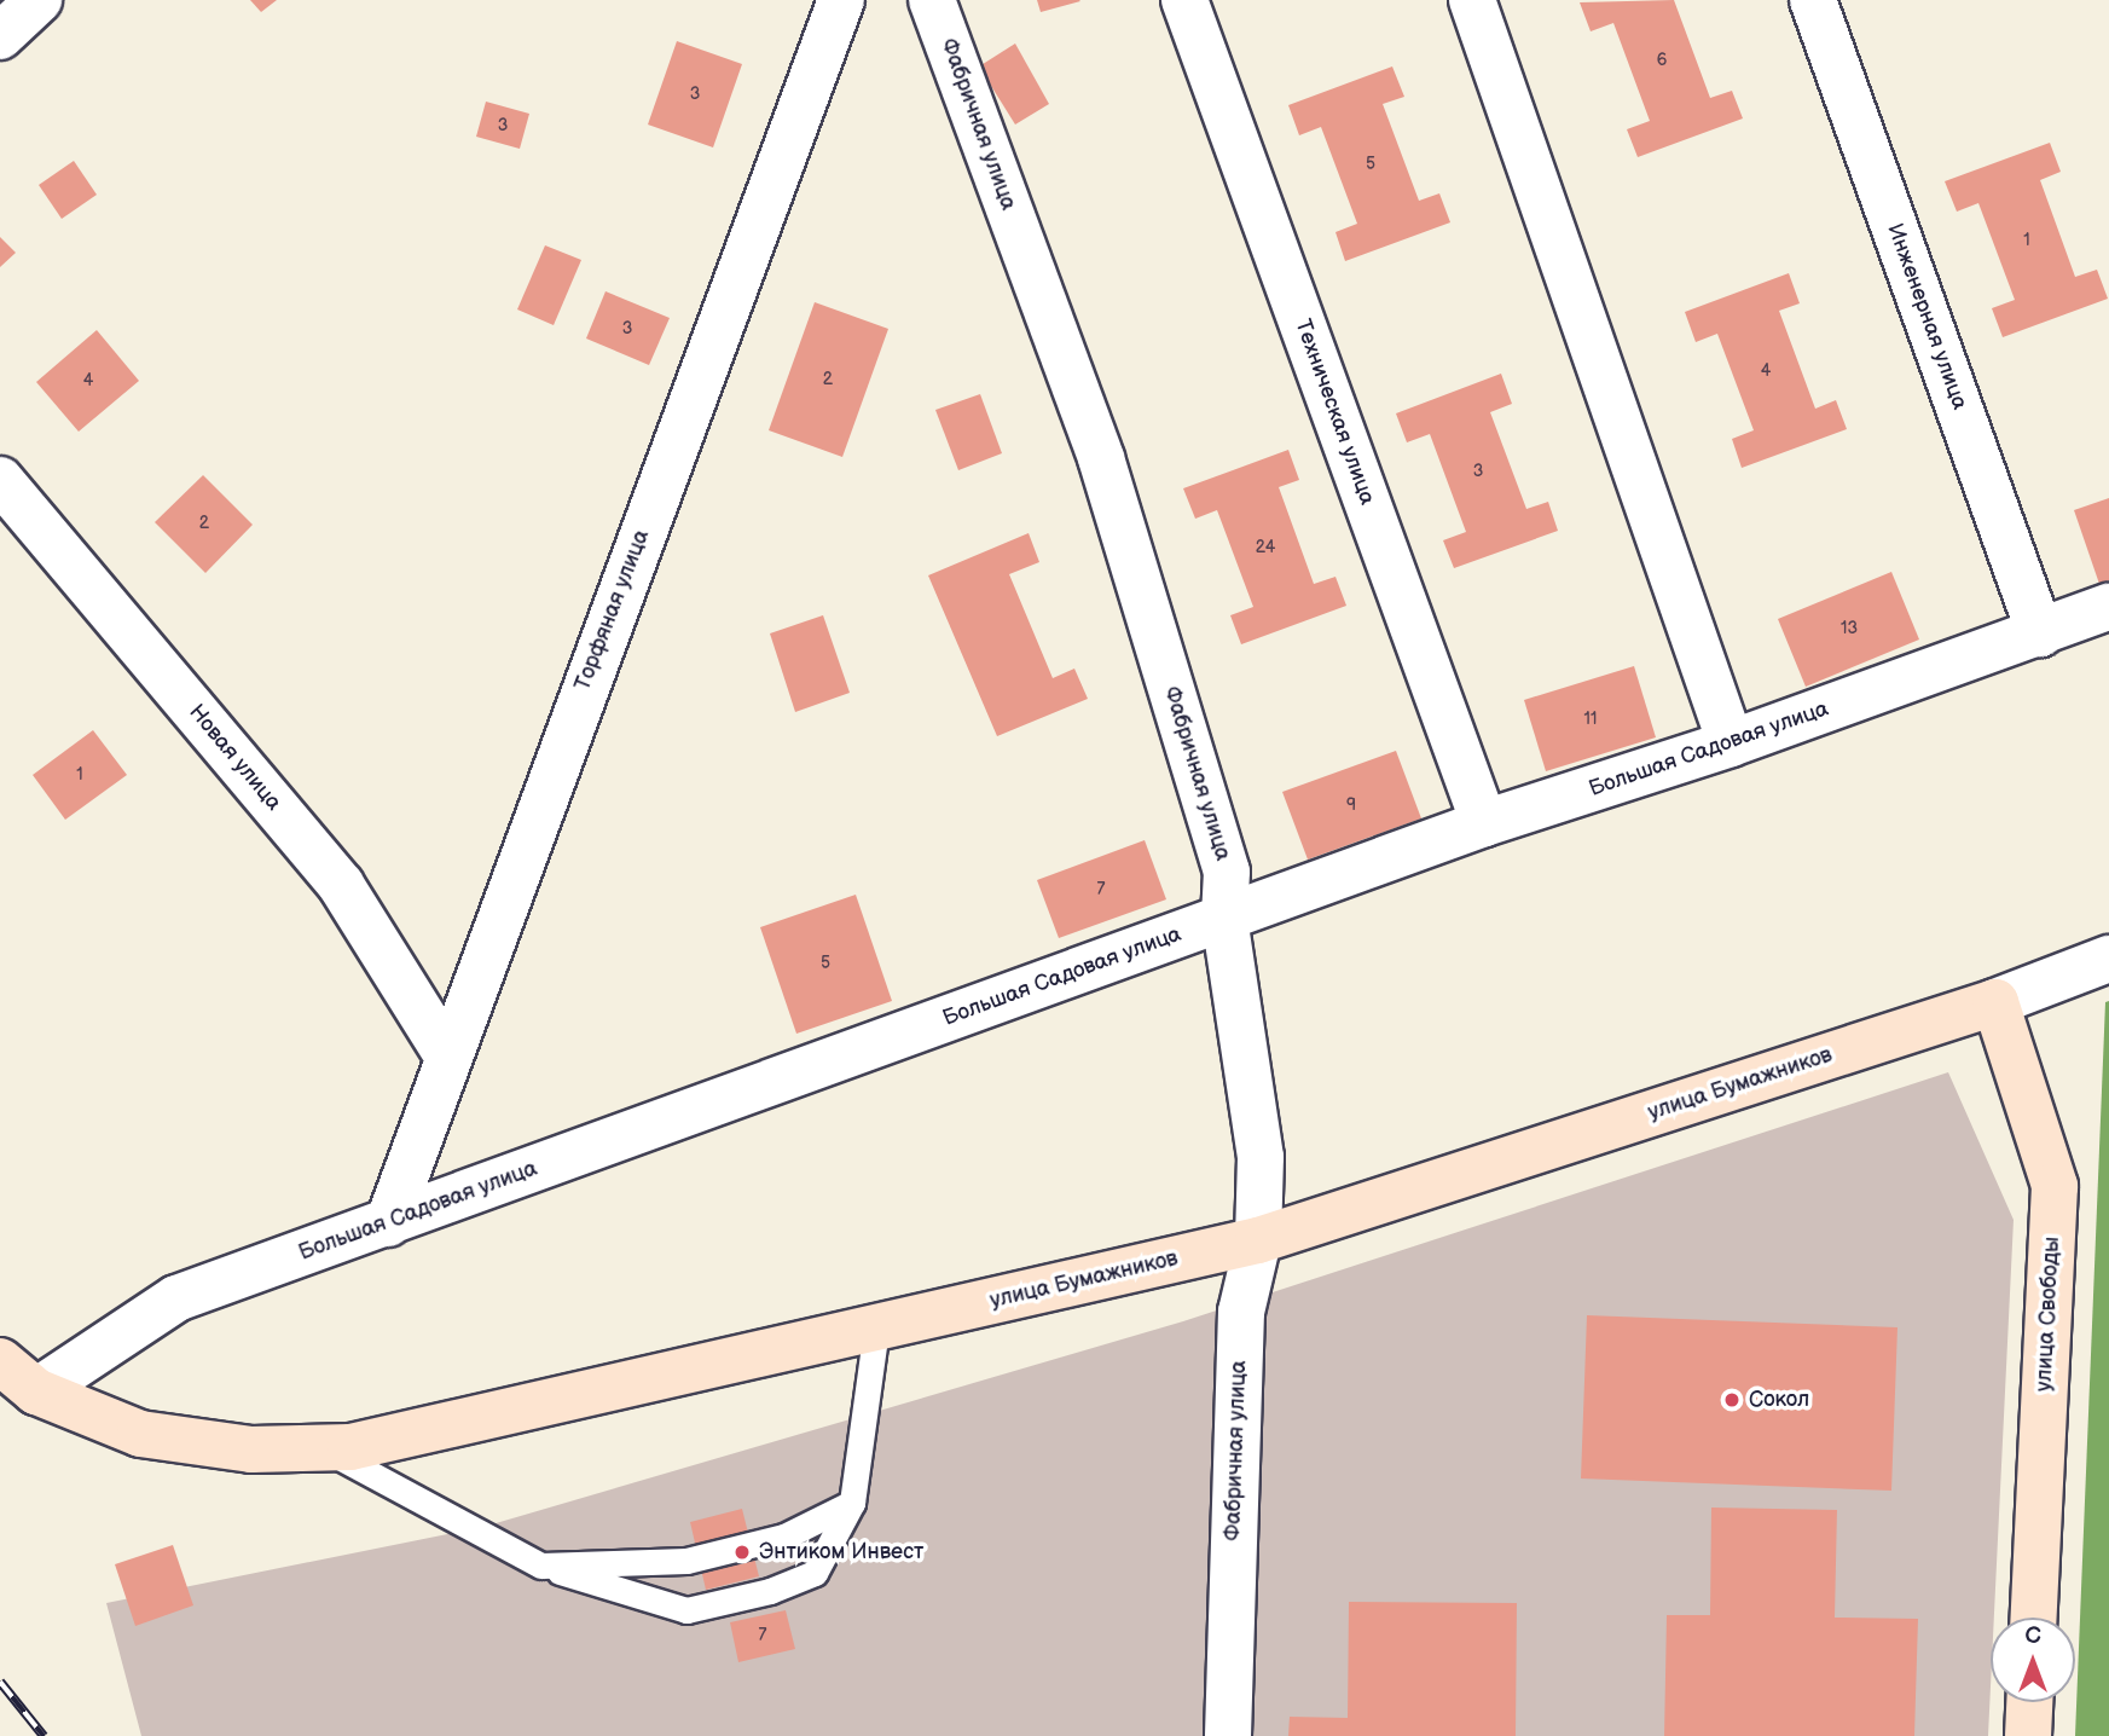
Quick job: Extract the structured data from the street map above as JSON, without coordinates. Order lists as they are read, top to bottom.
{
  "streets": {
    "main road": ["улица Бумажников", "улица Свободы"],
    "street": [
      "Фабричная улица",
      "Инженерная улица",
      "Техническая улица",
      "Торфяная улица",
      "Большая Садовая улица",
      "Новая улица"
    ]
  },
  "crossings": [
    ["Фабричная улица", "Большая Садовая улица"],
    ["Фабричная улица", "улица Бумажников"],
    ["Инженерная улица", "Большая Садовая улица"],
    ["Техническая улица", "Большая Садовая улица"],
    ["Торфяная улица", "Большая Садовая улица"],
    ["Торфяная улица", "Новая улица"],
    ["Большая Садовая улица", "улица Бумажников"],
    ["улица Бумажников", "улица Свободы"]
  ],
  "places": ["Сокол", "Энтиком Инвест"],
  "house_numbers": [
    "6",
    "3",
    "3",
    "5",
    "1",
    "3",
    "4",
    "2",
    "4",
    "3",
    "2",
    "24",
    "13",
    "11",
    "1",
    "9",
    "7",
    "5",
    "7"
  ],
  "north": "top"
}
